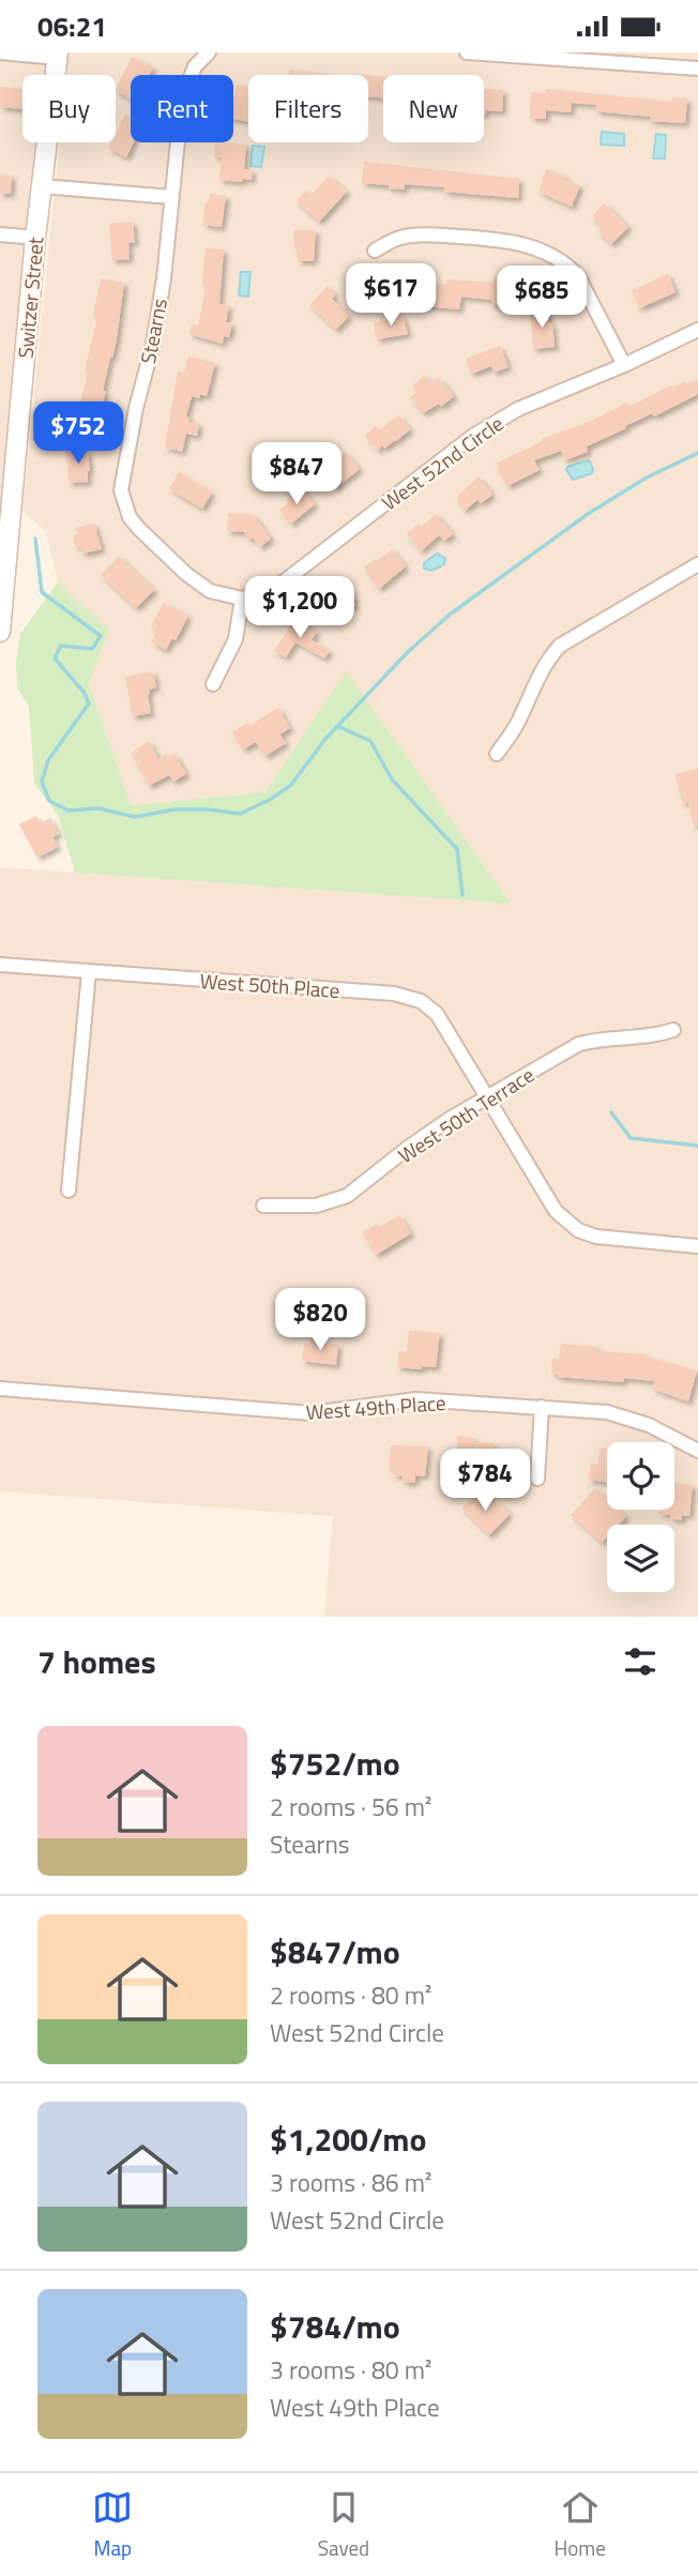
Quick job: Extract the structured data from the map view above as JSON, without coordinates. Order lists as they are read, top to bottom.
{
  "streets": {
    "street": [
      "Switzer Street",
      "Stearns",
      "West 52nd Circle",
      "West 50th Place",
      "West 50th Terrace",
      "West 49th Place"
    ]
  },
  "crossings": [
    ["Stearns", "West 52nd Circle"],
    ["West 50th Place", "West 50th Terrace"]
  ],
  "page": {
    "status": "06:21",
    "chip": [
      "Buy",
      "Rent",
      "Filters",
      "New"
    ],
    "price": [
      "$617",
      "$685",
      "$752",
      "$847",
      "$1,200",
      "$820",
      "$784"
    ],
    "heading": "7 homes",
    "list": [
      {
        "name": "$752/mo",
        "note": "2 rooms · 56 m² · Stearns"
      },
      {
        "name": "$847/mo",
        "note": "2 rooms · 80 m² · West 52nd Circle"
      },
      {
        "name": "$1,200/mo",
        "note": "3 rooms · 86 m² · West 52nd Circle"
      },
      {
        "name": "$784/mo",
        "note": "3 rooms · 80 m² · West 49th Place"
      }
    ],
    "tabs": ["Map", "Saved", "Home"]
  }
}
